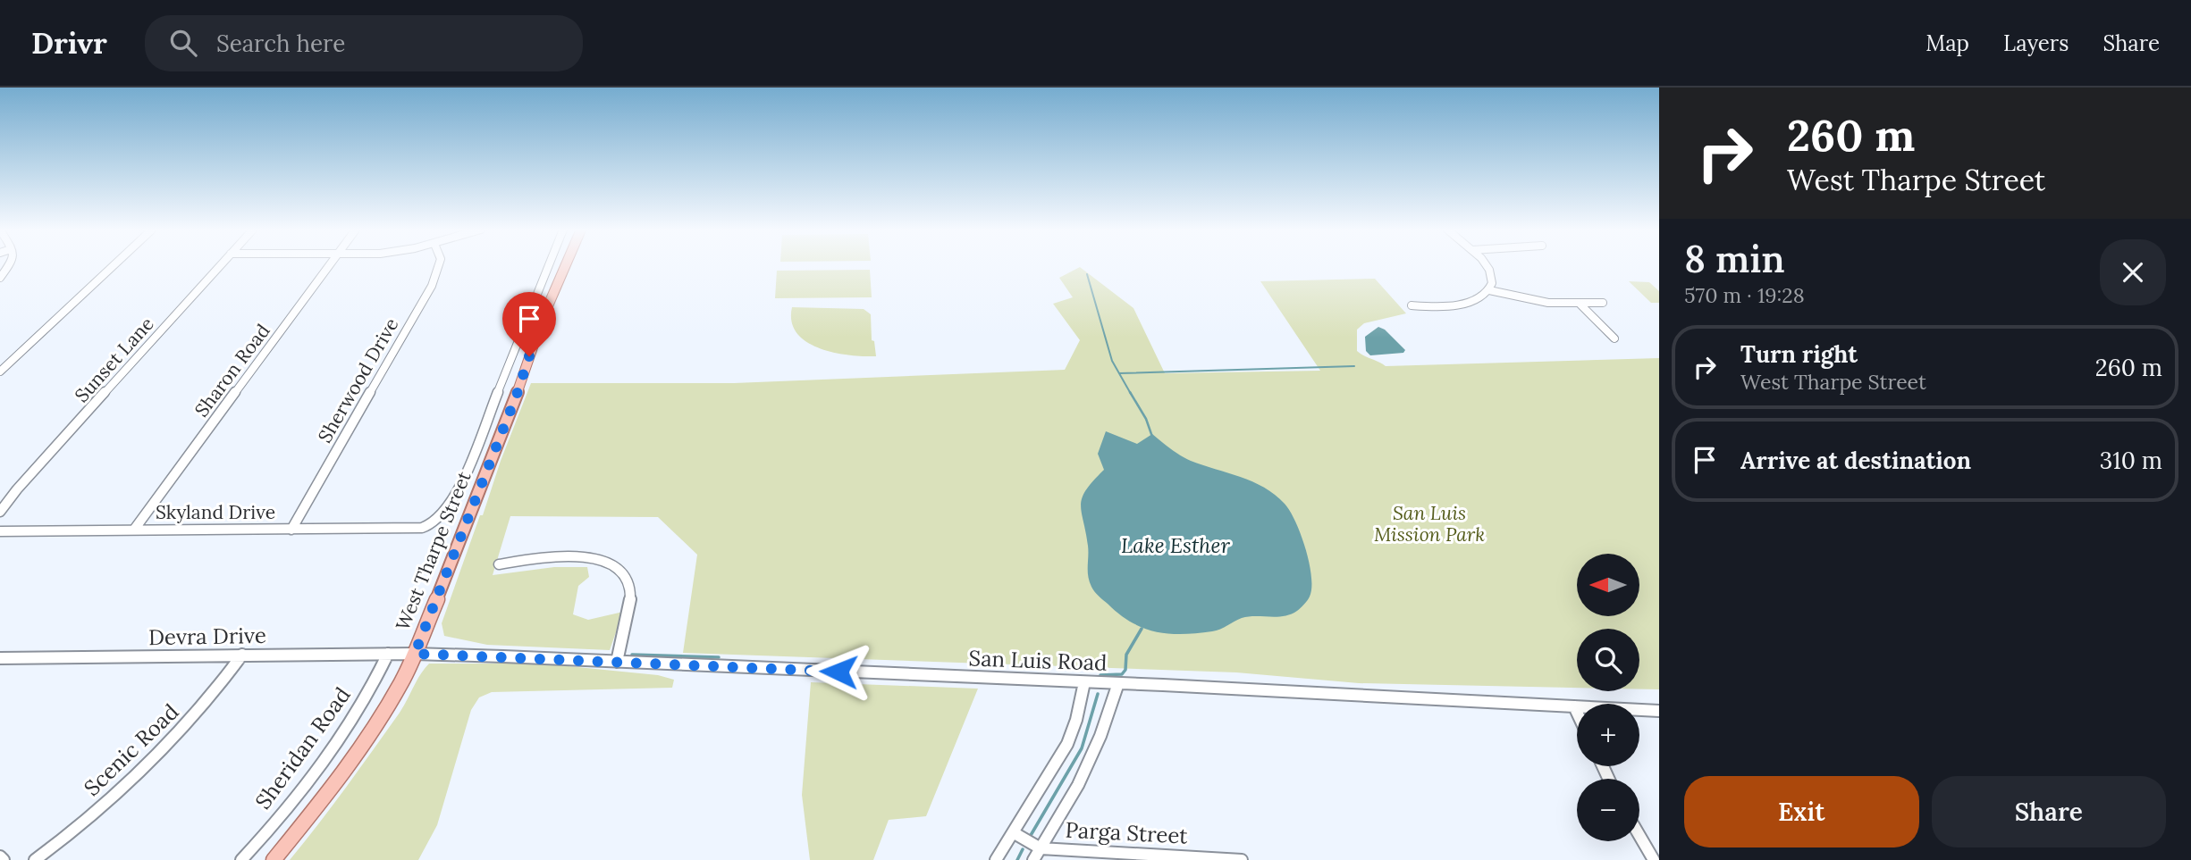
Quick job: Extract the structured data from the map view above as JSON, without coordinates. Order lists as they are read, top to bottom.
{
  "streets": {
    "main road": ["West Tharpe Street"],
    "street": [
      "Sunset Lane",
      "Sharon Road",
      "Sherwood Drive",
      "Skyland Drive",
      "Devra Drive",
      "San Luis Road",
      "Sheridan Road",
      "Scenic Road",
      "Parga Street"
    ]
  },
  "crossings": [
    ["Sharon Road", "Skyland Drive"],
    ["Sherwood Drive", "Skyland Drive"],
    ["West Tharpe Street", "Devra Drive"],
    ["West Tharpe Street", "San Luis Road"],
    ["Devra Drive", "San Luis Road"],
    ["Devra Drive", "Sheridan Road"],
    ["Devra Drive", "Scenic Road"]
  ],
  "water": ["Lake Esther"],
  "parks": ["San Luis Mission Park"],
  "north": "left",
  "page": {
    "header": "Drivr",
    "search": "Search here",
    "nav": ["Map", "Layers", "Share"],
    "turn": ["260 m", "West Tharpe Street"],
    "heading": ["8 min", "570 m · 19:28"],
    "list": [
      {
        "name": "Turn right",
        "note": "West Tharpe Street",
        "value": "260 m"
      },
      {
        "name": "Arrive at destination",
        "value": "310 m"
      }
    ],
    "map_buttons": ["+", "−"],
    "buttons": ["Exit", "Share"]
  }
}
